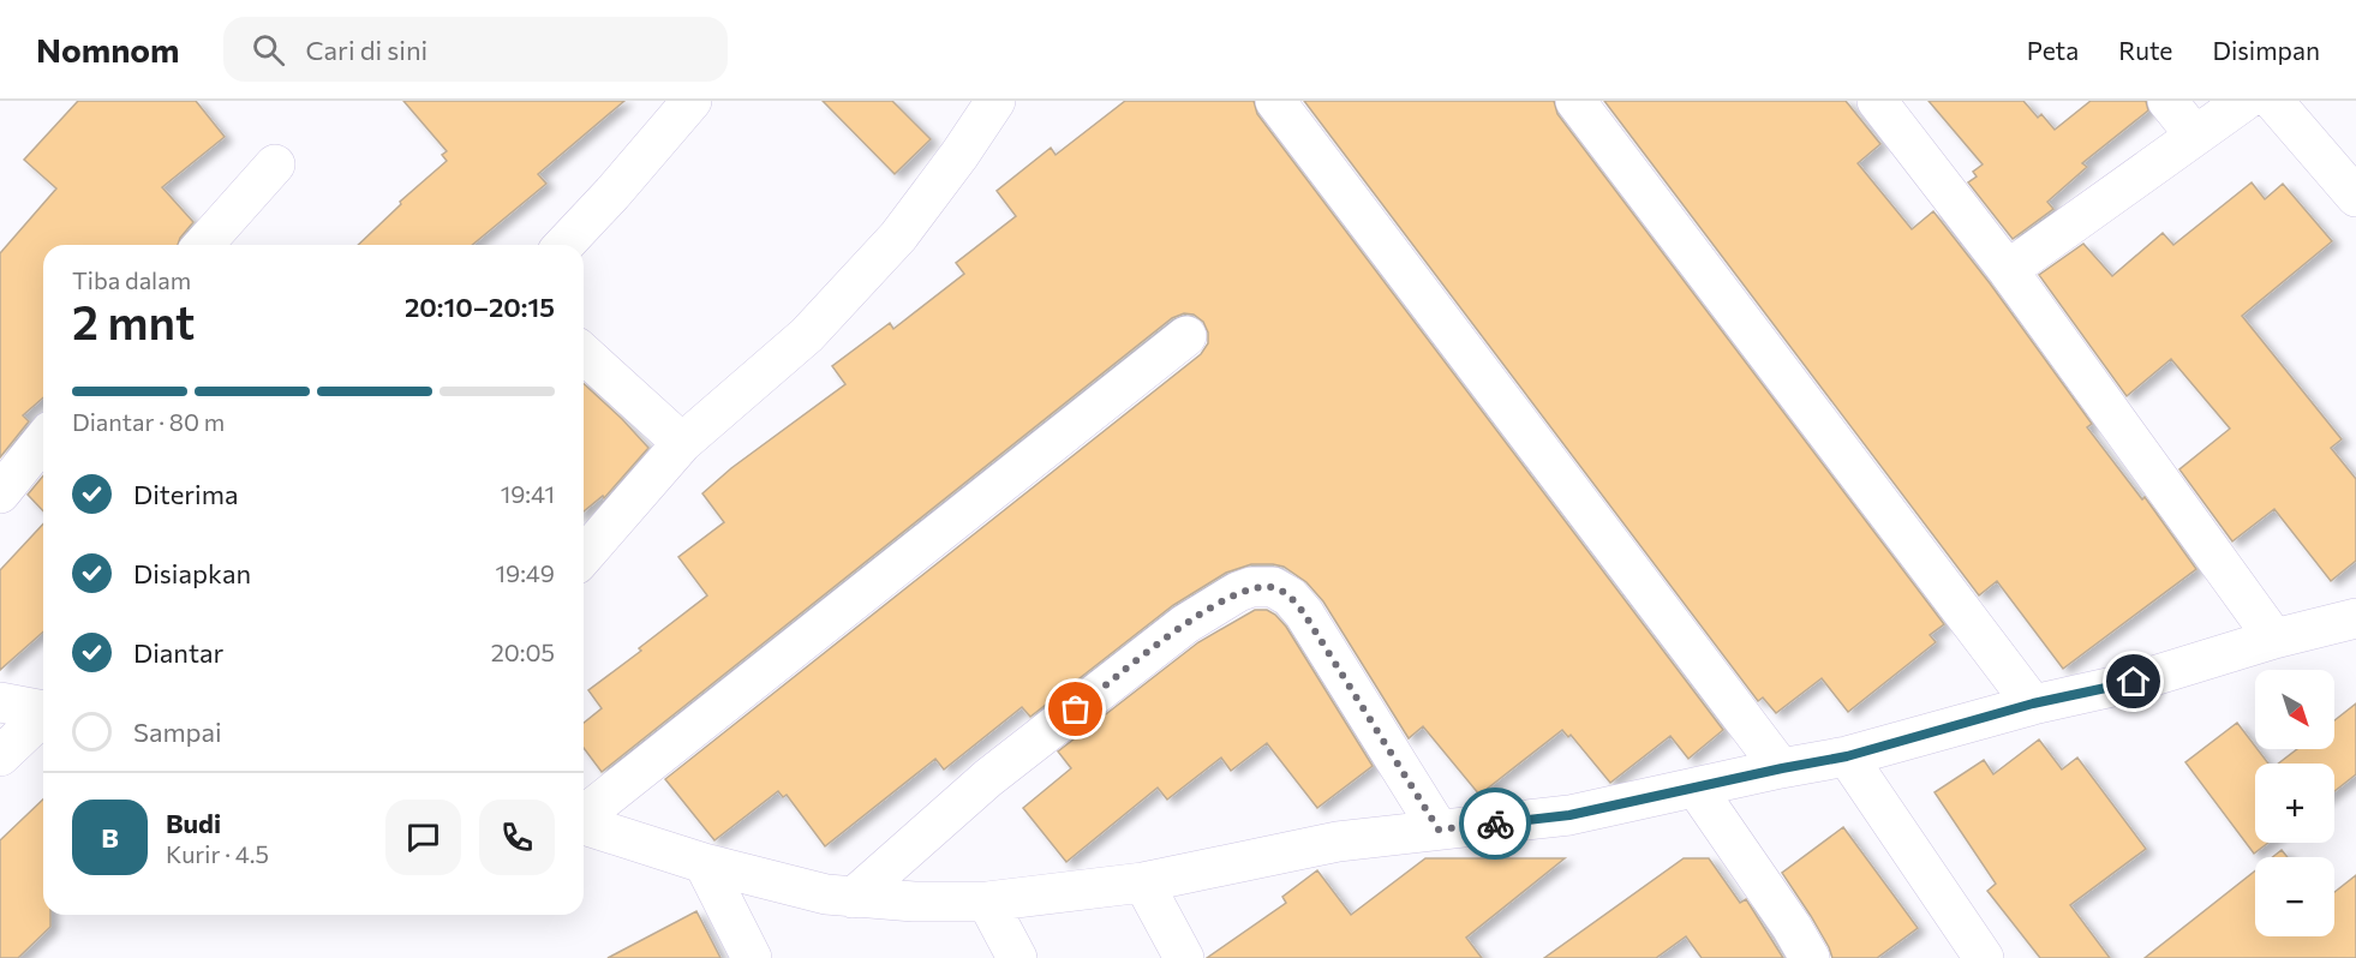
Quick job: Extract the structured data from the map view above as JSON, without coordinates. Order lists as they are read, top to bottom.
{
  "north": "bottom right",
  "page": {
    "header": "Nomnom",
    "search": "Cari di sini",
    "nav": ["Peta", "Rute", "Disimpan"],
    "heading": ["2 mnt", "Tiba dalam", "20:10–20:15"],
    "panel": ["Budi", "Kurir · 4.5"],
    "bar": "Diantar · 80 m",
    "list": [
      ["Diterima", "19:41"],
      ["Disiapkan", "19:49"],
      ["Diantar", "20:05"],
      "Sampai"
    ],
    "map_buttons": ["+", "−"],
    "round": "B"
  }
}
